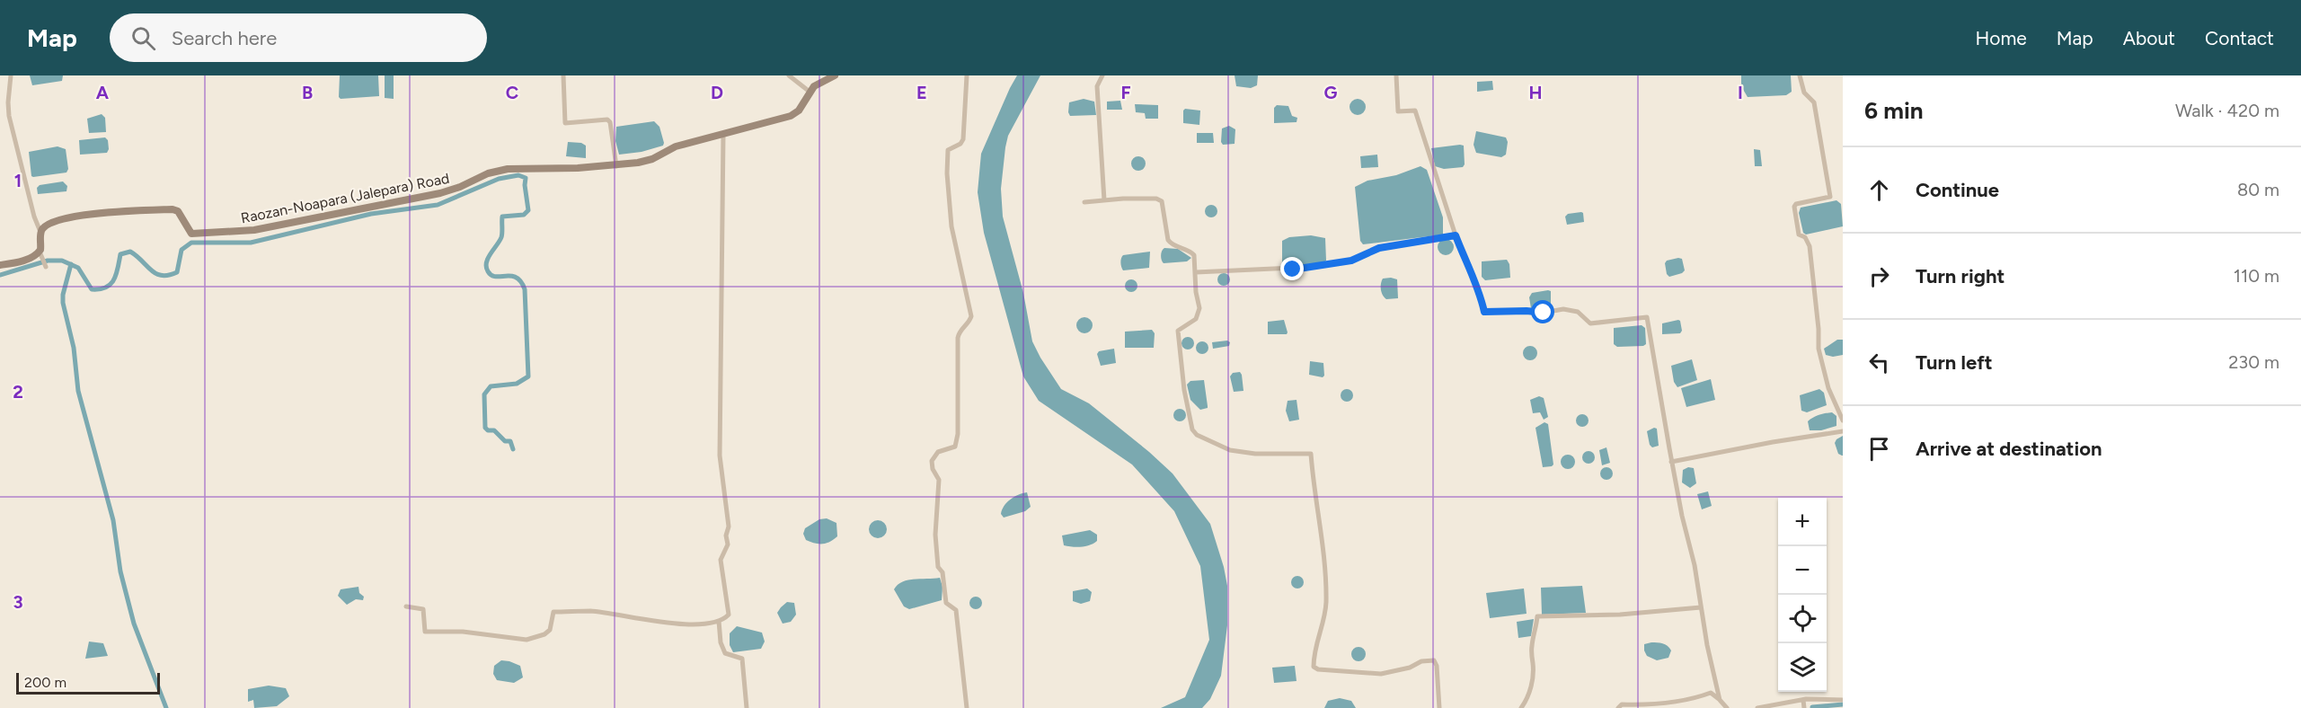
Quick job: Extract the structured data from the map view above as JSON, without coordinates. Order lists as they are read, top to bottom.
{
  "streets": {
    "main road": ["Raozan-Noapara (Jalepara) Road"]
  },
  "scale_bar": "200 m",
  "page": {
    "header": "Map",
    "search": "Search here",
    "nav": [
      "Home",
      "Map",
      "About",
      "Contact"
    ],
    "heading": ["6 min", "Walk · 420 m"],
    "list": [
      ["Continue", "80 m"],
      ["Turn right", "110 m"],
      ["Turn left", "230 m"],
      "Arrive at destination"
    ],
    "map_buttons": ["+", "−"],
    "scale": "200 m"
  },
  "grid": {
    "columns": [
      "A",
      "B",
      "C",
      "D",
      "E",
      "F",
      "G",
      "H",
      "I"
    ],
    "rows": ["1", "2", "3"]
  }
}
